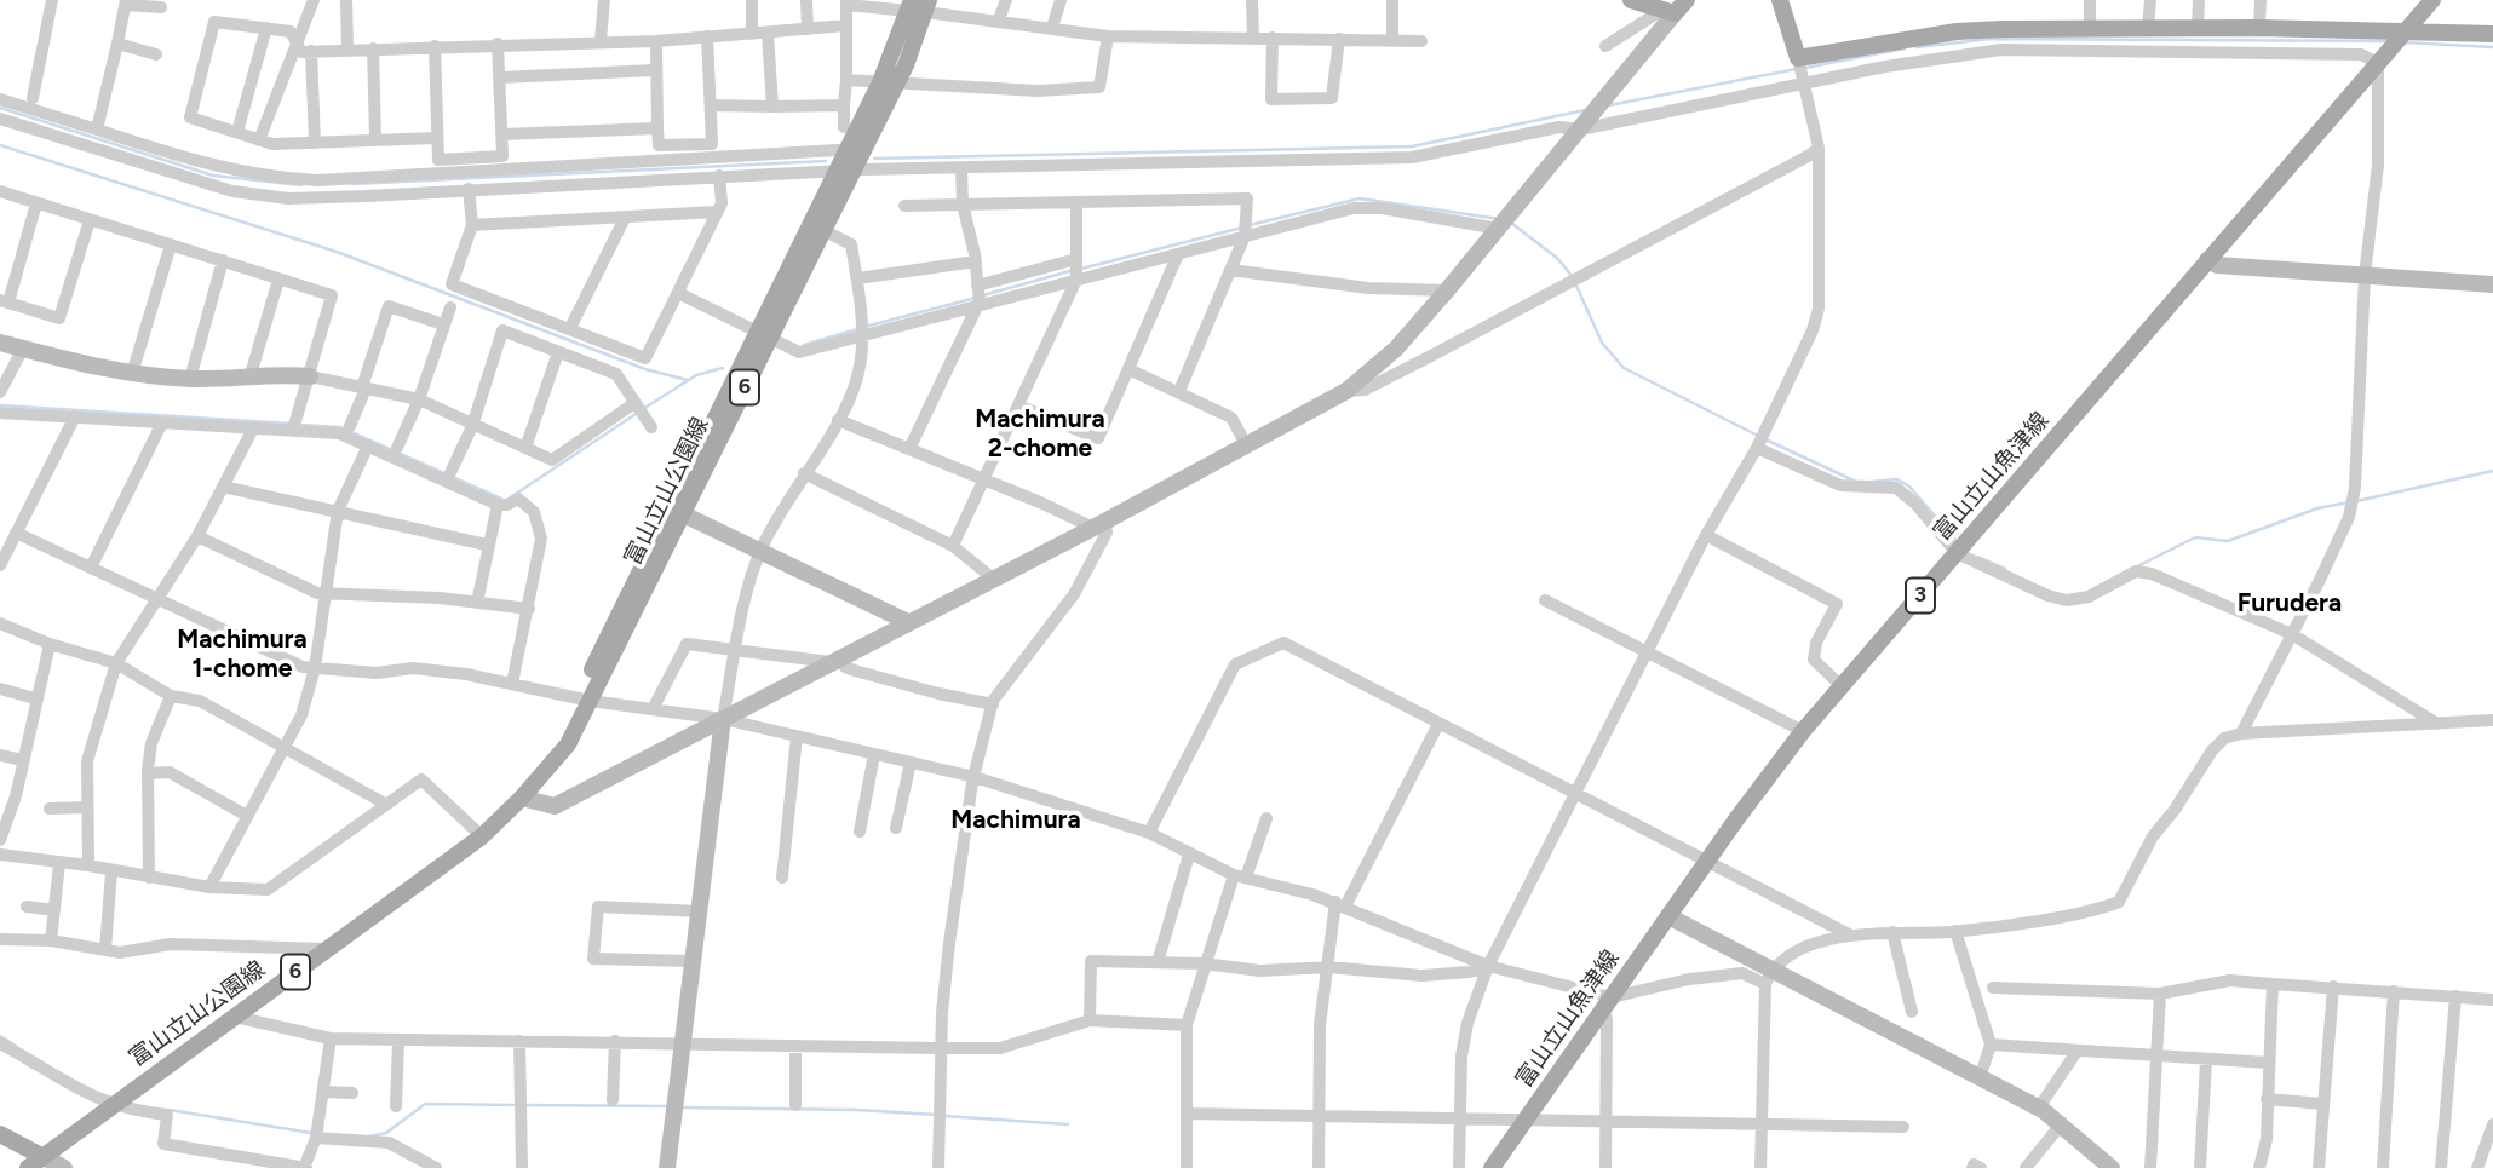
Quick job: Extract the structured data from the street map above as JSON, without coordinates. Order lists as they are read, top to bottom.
{
  "streets": {
    "main road": [
      "6",
      "富山立山魚津線",
      "富山立山公園線",
      "3"
    ]
  },
  "districts": [
    "Machimura 2-chome",
    "Furudera",
    "Machimura 1-chome",
    "Machimura"
  ]
}
